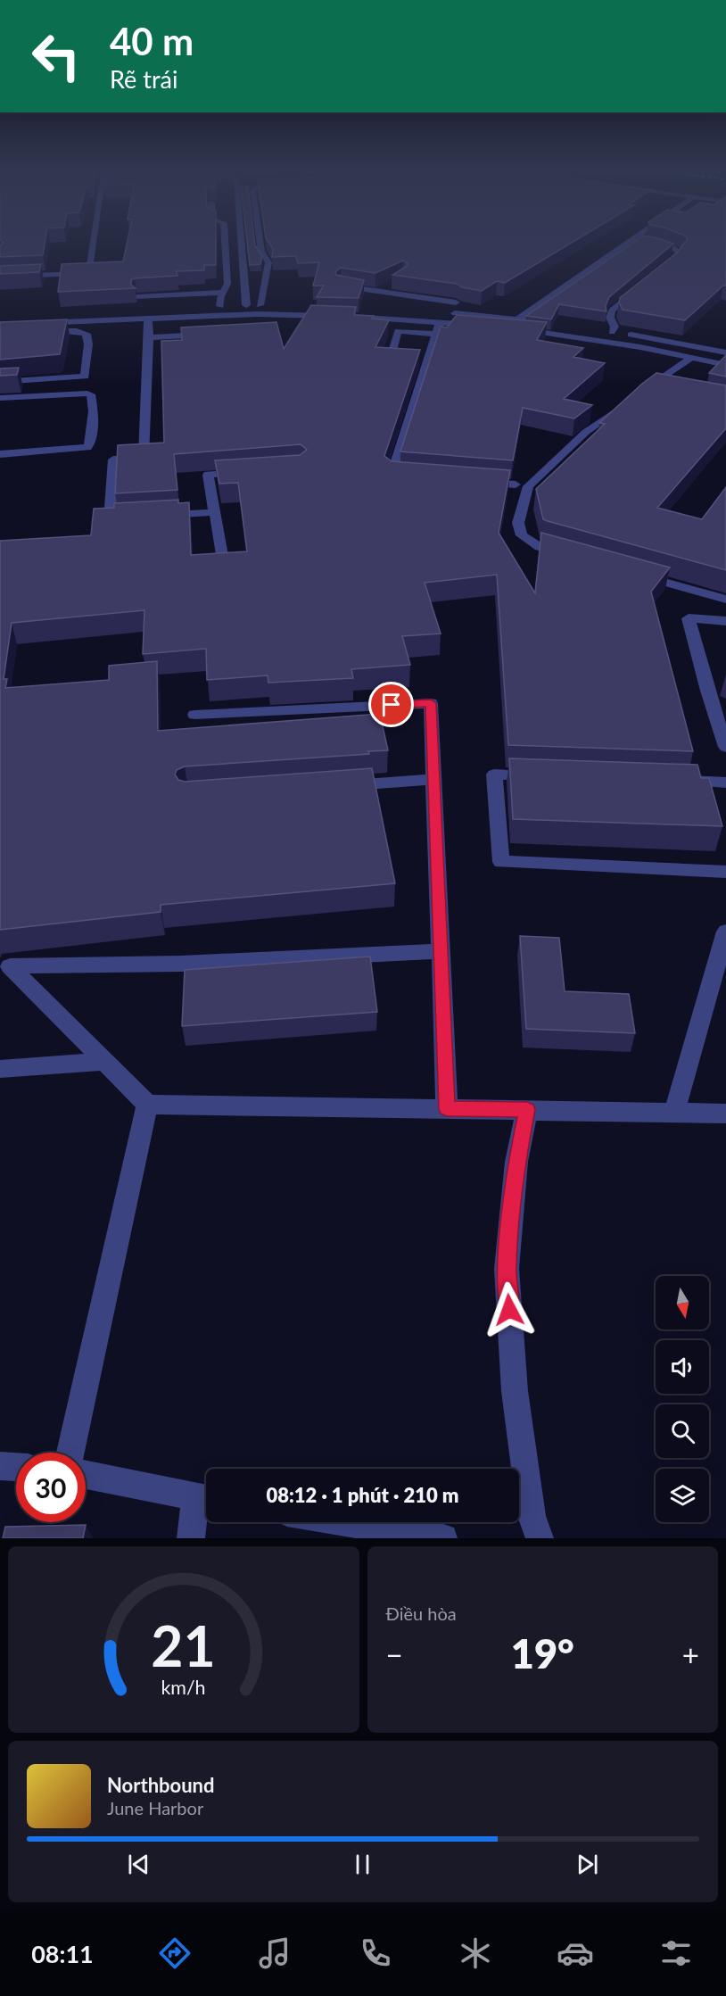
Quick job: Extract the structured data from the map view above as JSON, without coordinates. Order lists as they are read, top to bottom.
{
  "north": "bottom",
  "page": {
    "turn": ["40 m", "Rẽ trái"],
    "limit": "30",
    "trip": "08:12 · 1 phút · 210 m",
    "tile": "Điều hòa",
    "heat": ["−", "19°", "+"],
    "song": ["Northbound", "June Harbor"],
    "tabs": "08:11",
    "gauge": ["21", "km/h"]
  }
}
